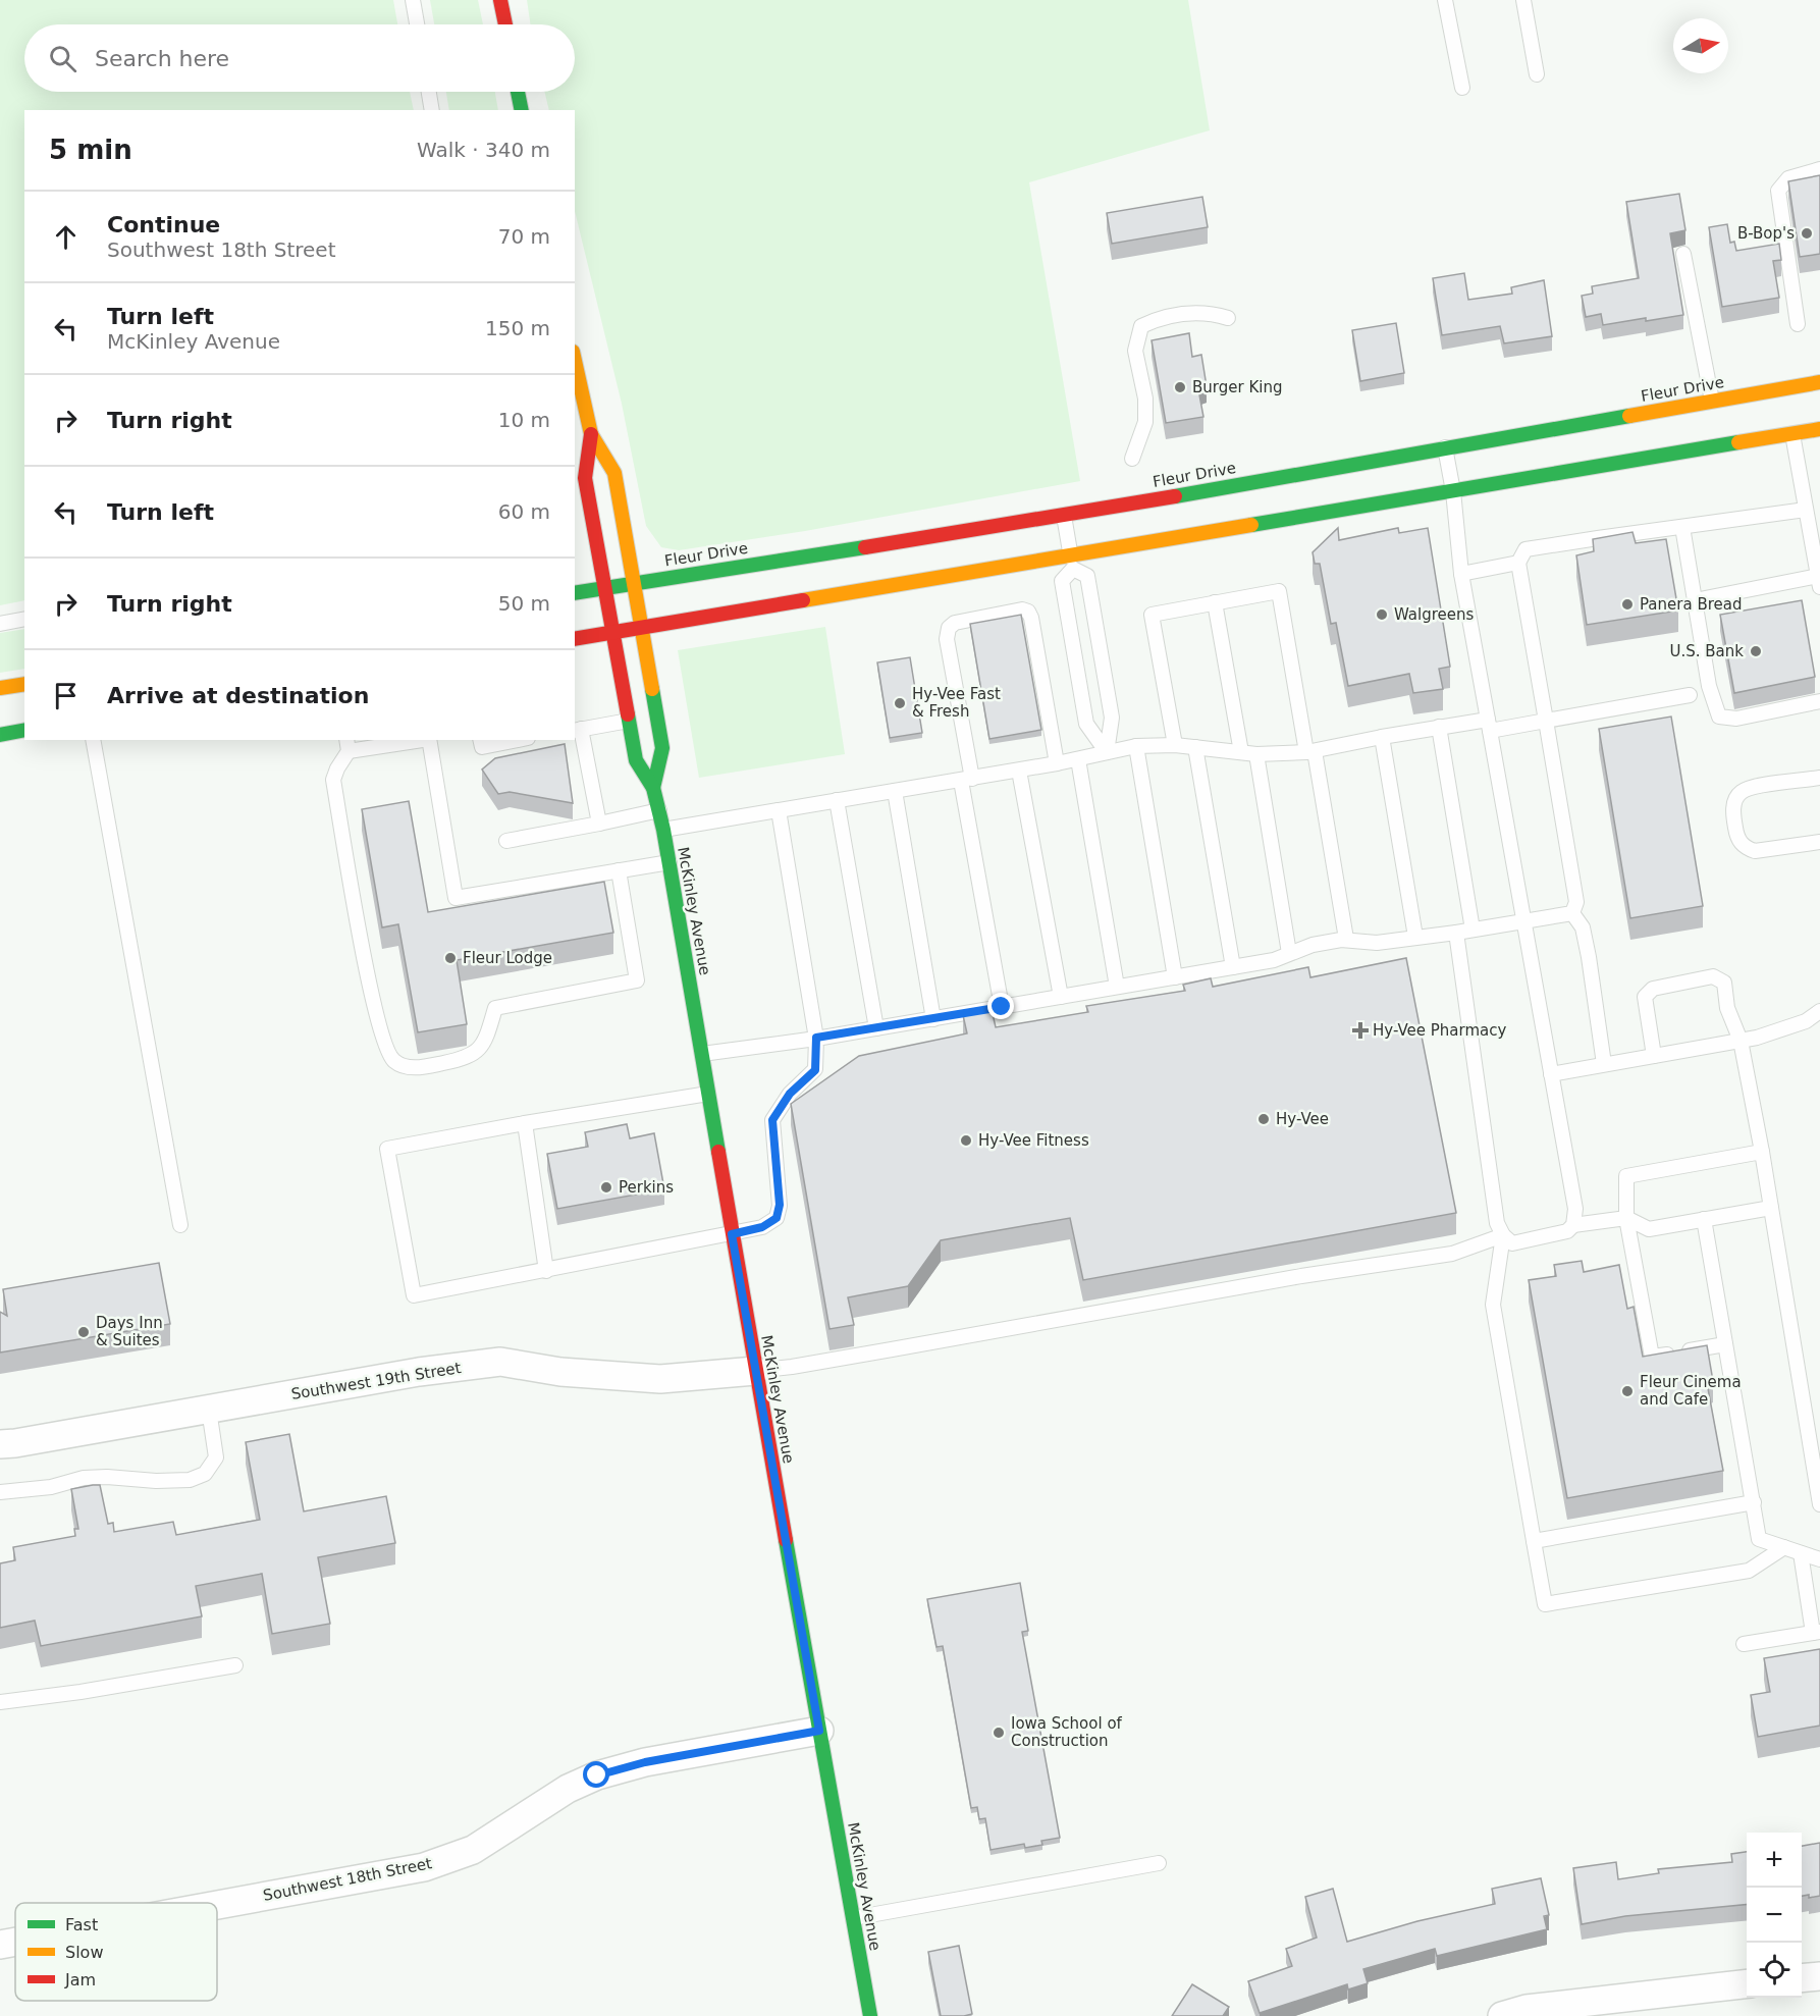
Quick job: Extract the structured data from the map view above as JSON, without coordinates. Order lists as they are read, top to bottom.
{
  "streets": {
    "main road": ["Fleur Drive", "McKinley Avenue"],
    "street": ["Southwest 19th Street", "Southwest 18th Street"]
  },
  "crossings": [
    ["Fleur Drive", "McKinley Avenue"],
    ["McKinley Avenue", "Southwest 19th Street"],
    ["McKinley Avenue", "Southwest 18th Street"]
  ],
  "places": {
    "other": [
      "B-Bop's",
      "Burger King",
      "Panera Bread",
      "Walgreens",
      "U.S. Bank",
      "Hy-Vee Fast & Fresh",
      "Fleur Lodge",
      "Hy-Vee",
      "Hy-Vee Fitness",
      "Perkins",
      "Days Inn & Suites",
      "Fleur Cinema and Cafe",
      "Iowa School of Construction"
    ],
    "health": ["Hy-Vee Pharmacy"]
  },
  "legend": ["Fast", "Slow", "Jam"],
  "north": "right",
  "page": {
    "search": "Search here",
    "heading": ["5 min", "Walk · 340 m"],
    "list": [
      ["Continue", "Southwest 18th Street", "70 m"],
      ["Turn left", "McKinley Avenue", "150 m"],
      ["Turn right", "10 m"],
      ["Turn left", "60 m"],
      ["Turn right", "50 m"],
      "Arrive at destination"
    ],
    "map_buttons": ["+", "−"]
  }
}
